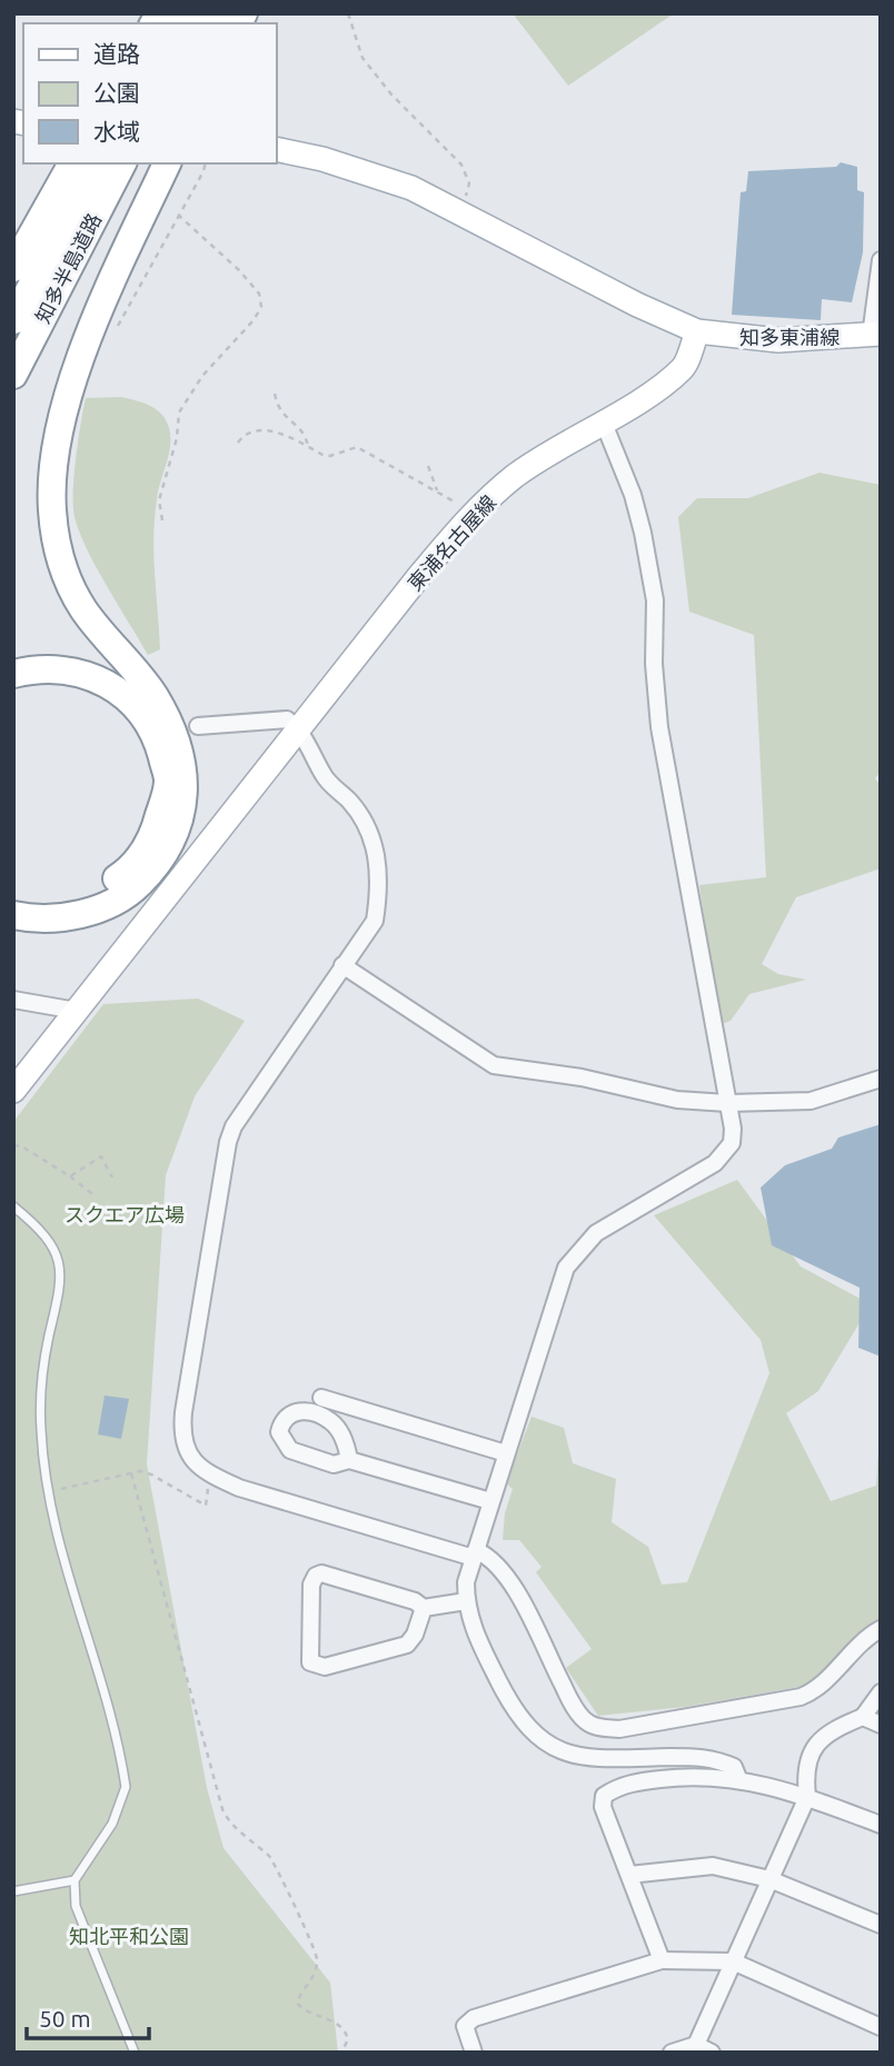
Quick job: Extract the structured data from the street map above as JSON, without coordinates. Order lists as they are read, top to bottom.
{
  "streets": {
    "highway": ["知多半島道路"],
    "main road": ["知多東浦線", "東浦名古屋線"]
  },
  "crossings": [
    ["知多東浦線", "東浦名古屋線"]
  ],
  "parks": ["スクエア広場", "知北平和公園"],
  "legend": ["道路", "公園", "水域"],
  "scale_bar": "50 m"
}
